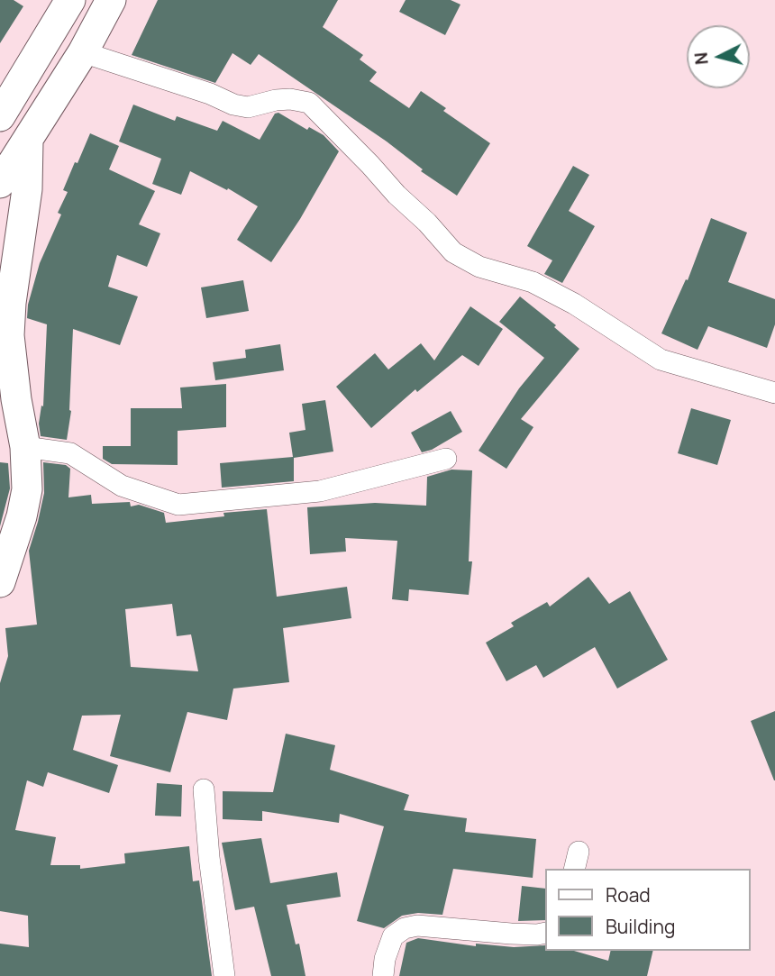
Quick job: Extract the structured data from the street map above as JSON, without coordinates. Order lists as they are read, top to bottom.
{
  "legend": ["Road", "Building"],
  "north": "left"
}
